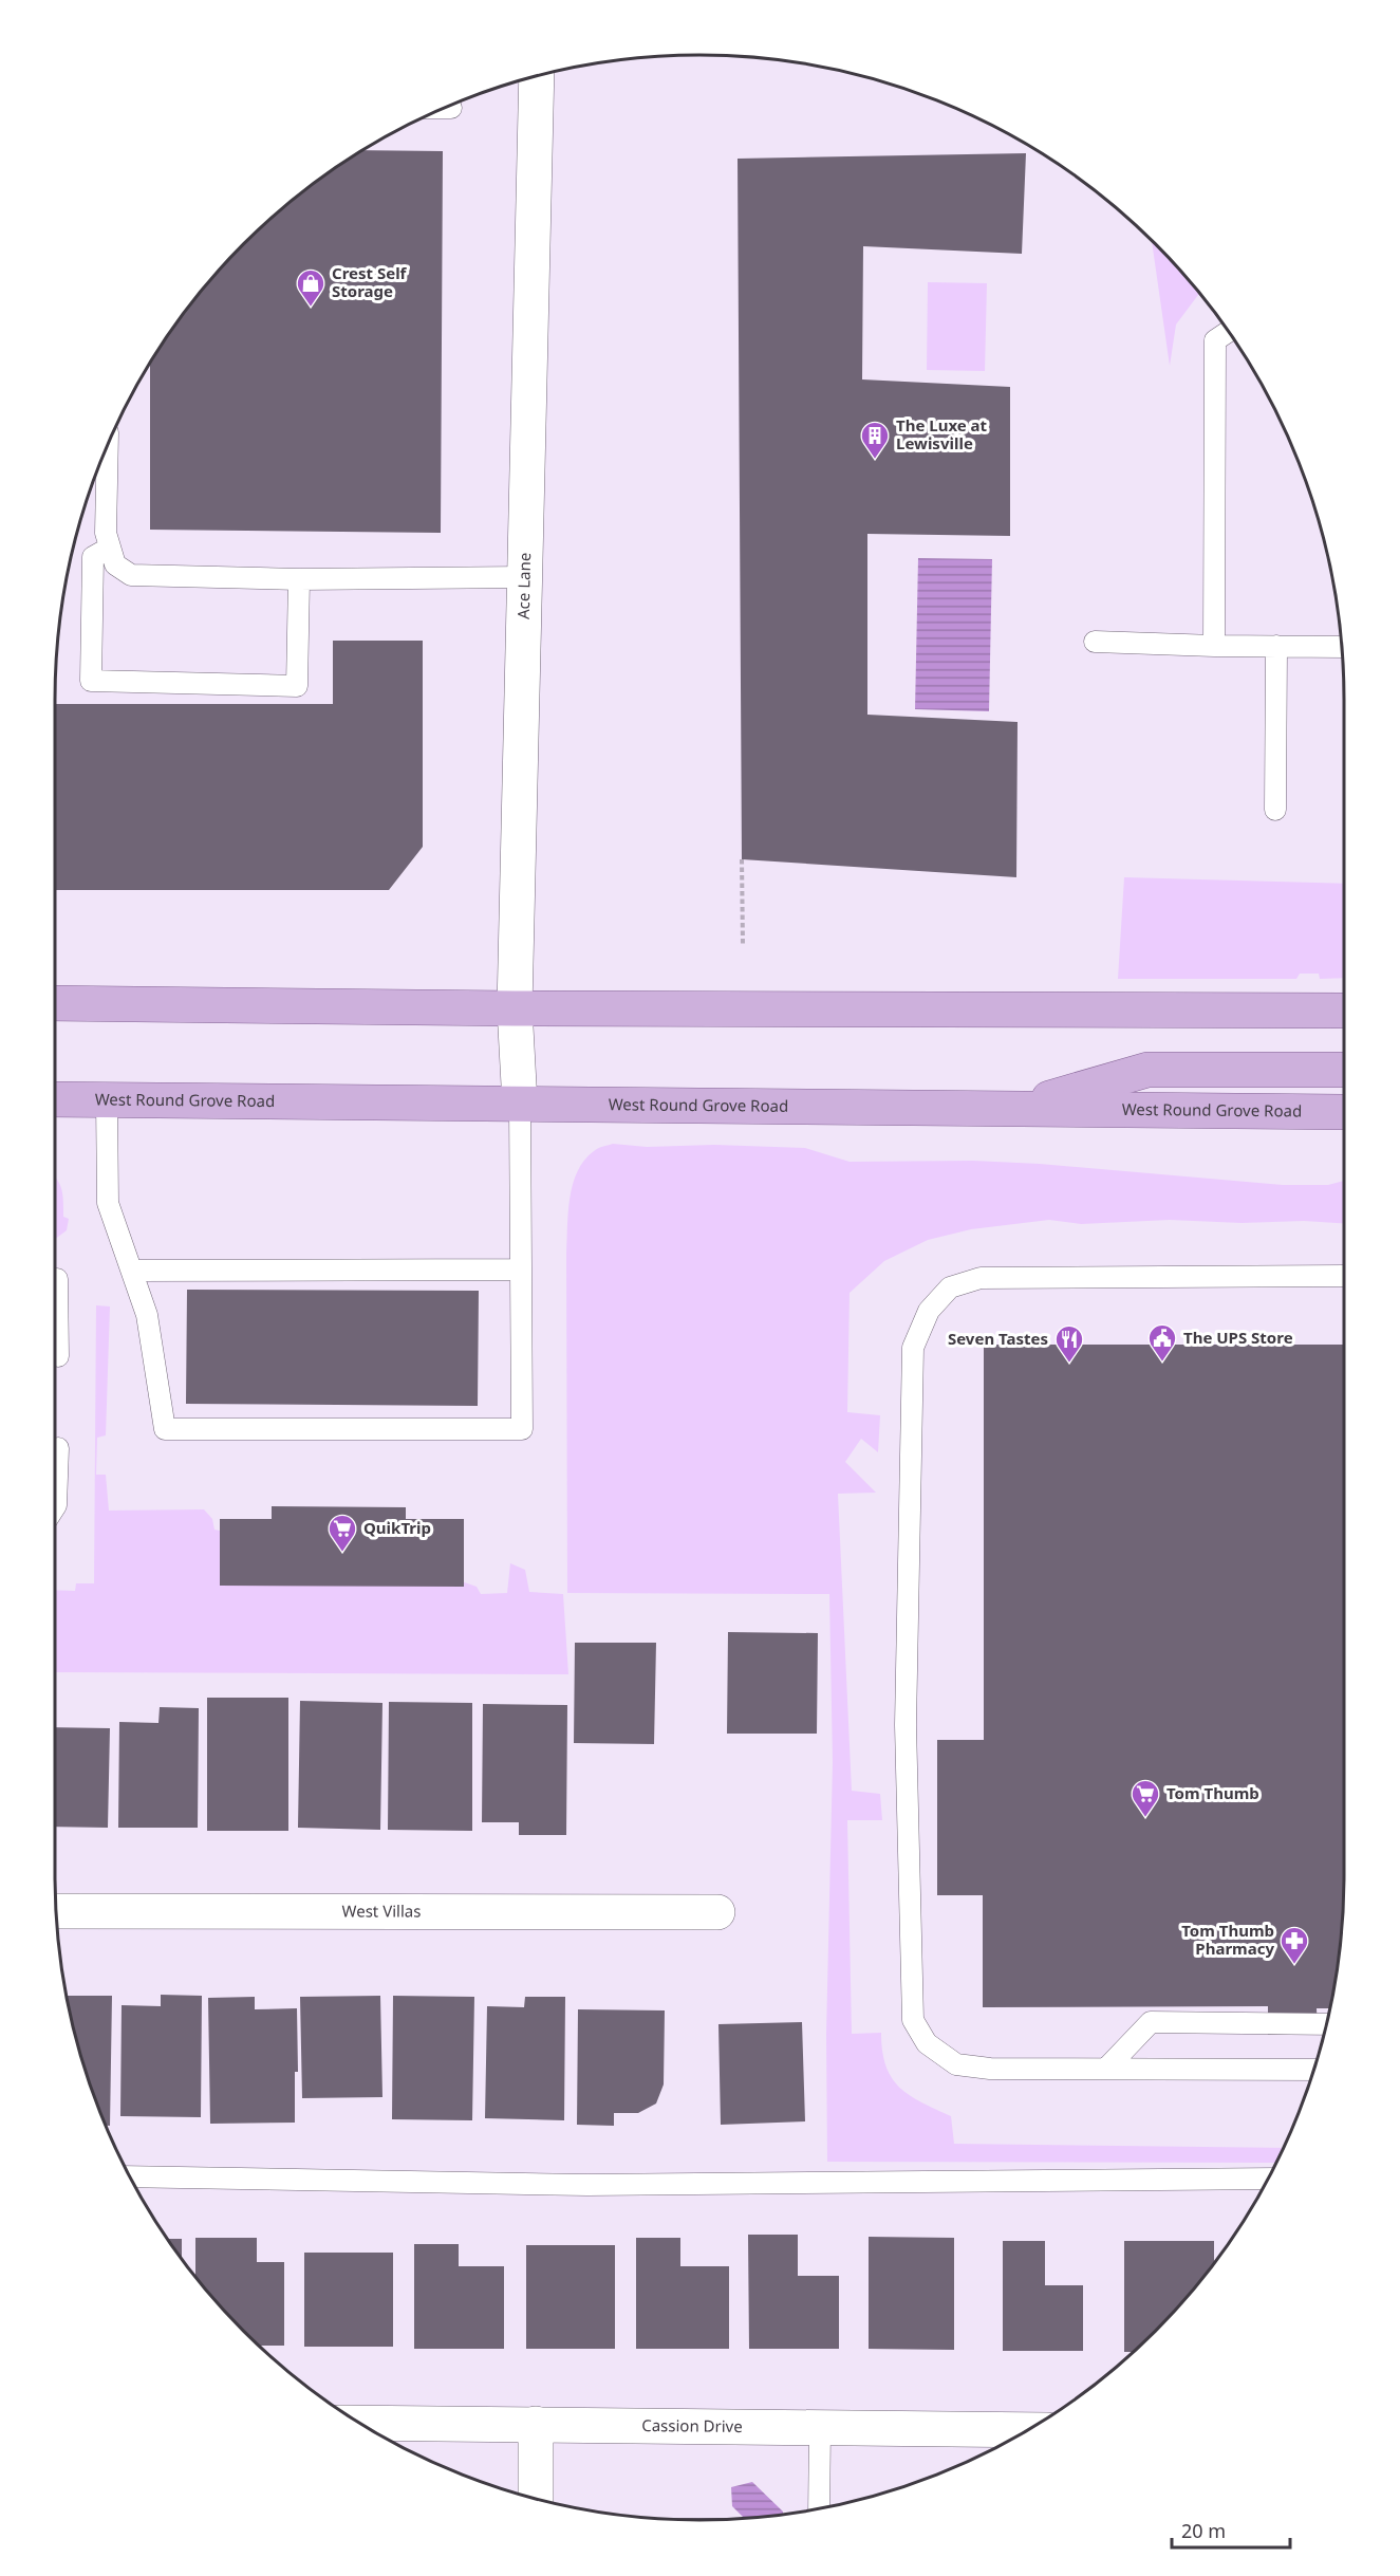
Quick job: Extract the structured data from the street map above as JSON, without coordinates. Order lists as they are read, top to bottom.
{
  "streets": {
    "main road": ["West Round Grove Road"],
    "street": ["Ace Lane", "West Villas", "Cassion Drive"]
  },
  "crossings": [
    ["Ace Lane", "West Round Grove Road"]
  ],
  "places": {
    "shop": ["Crest Self Storage"],
    "building": ["The Luxe at Lewisville"],
    "public building": ["The UPS Store"],
    "restaurant": ["Seven Tastes"],
    "supermarket": ["QuikTrip", "Tom Thumb"],
    "pharmacy": ["Tom Thumb Pharmacy"]
  },
  "scale_bar": "20 m"
}
